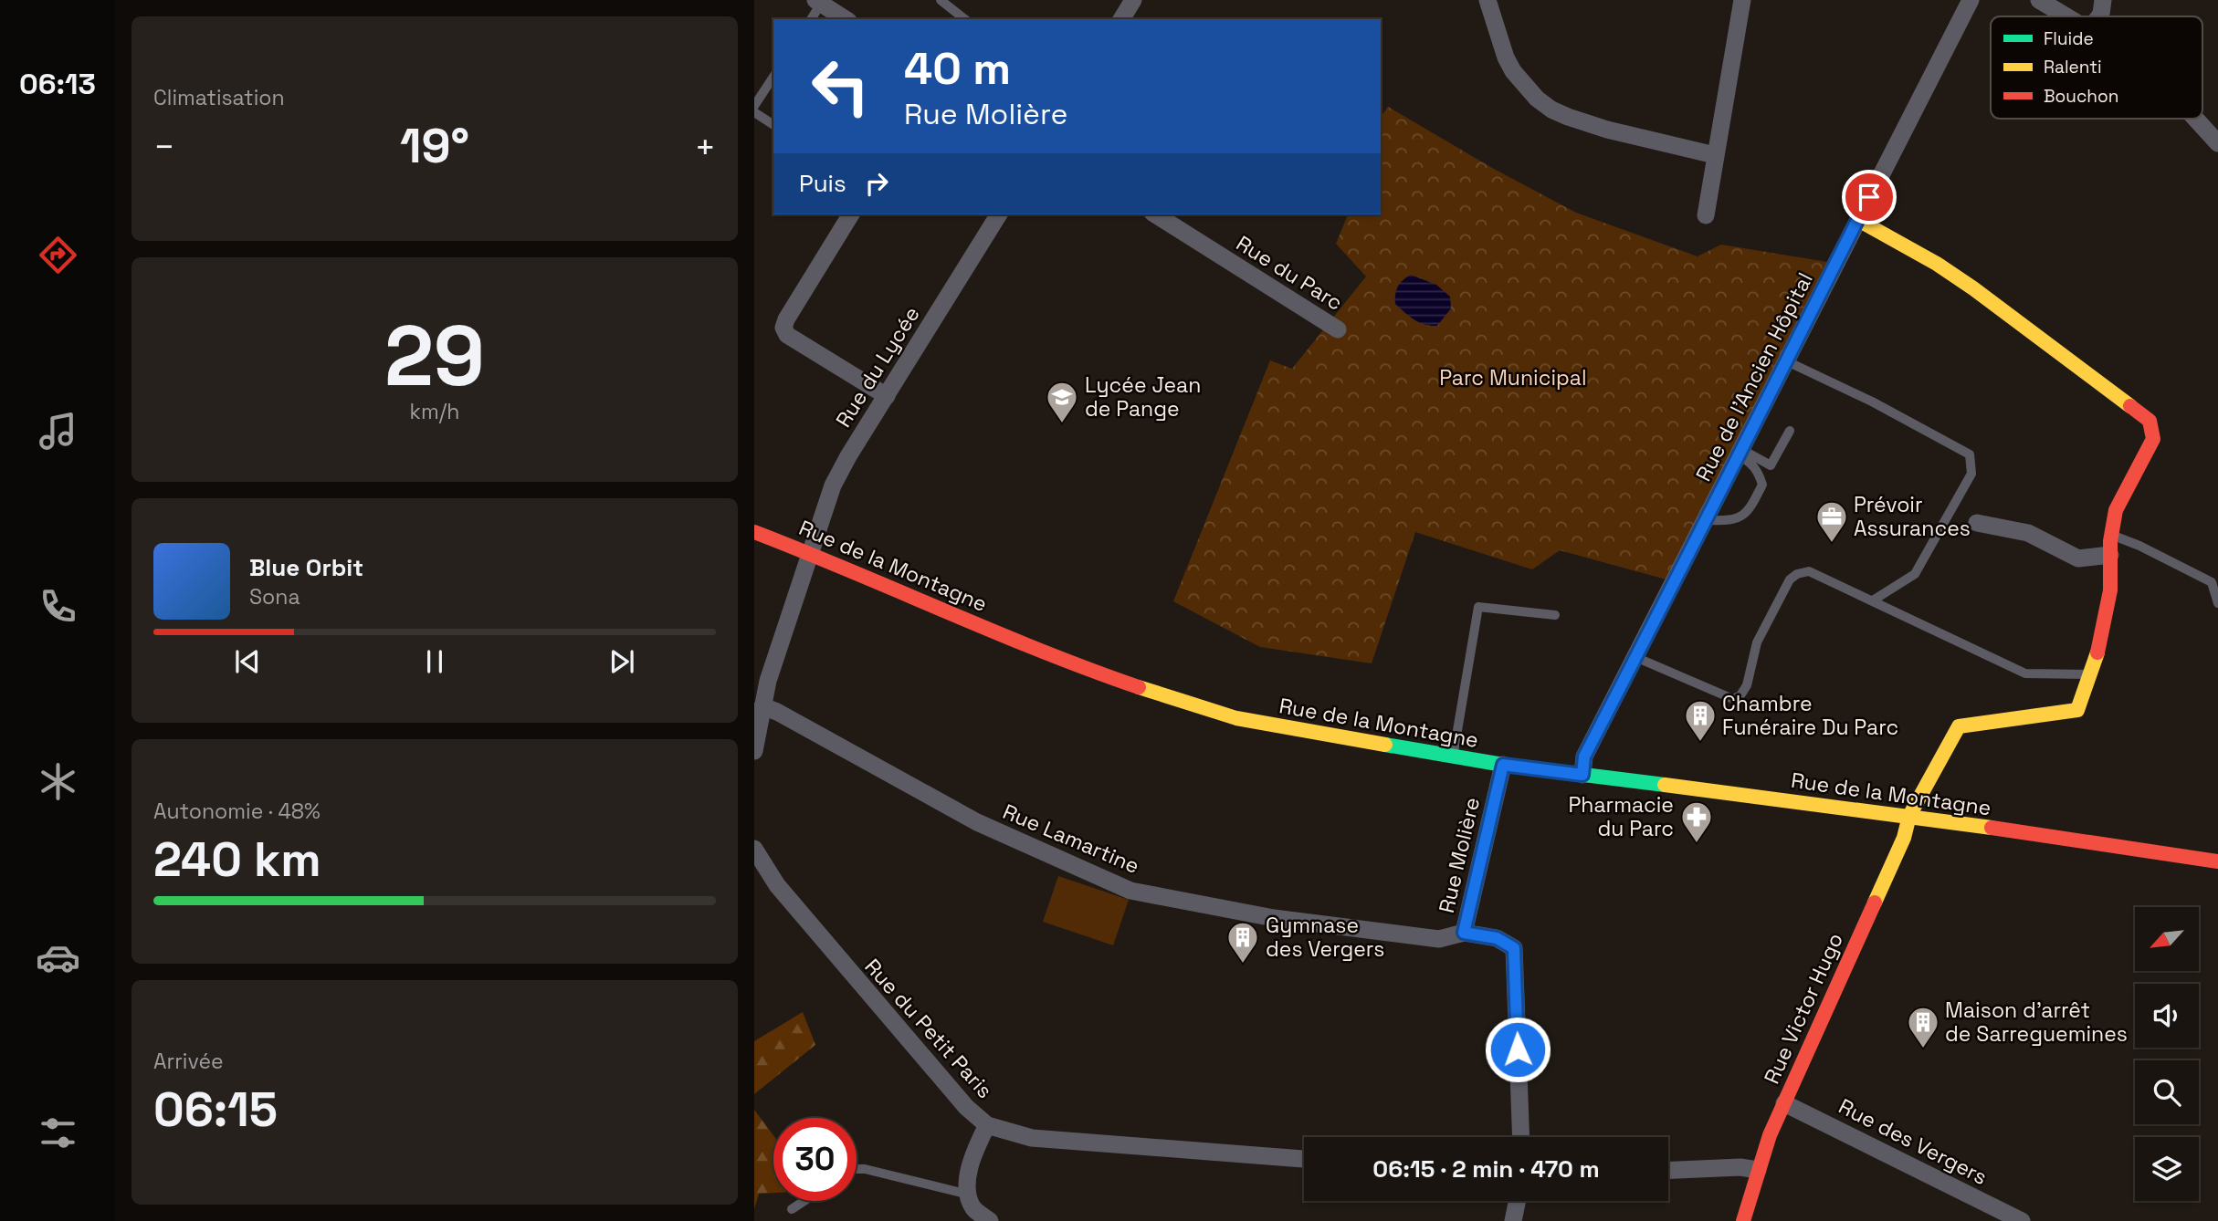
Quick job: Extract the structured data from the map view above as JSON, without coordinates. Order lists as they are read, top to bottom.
{
  "streets": {
    "main road": ["Rue de la Montagne", "Rue Victor Hugo"],
    "street": [
      "Rue du Parc",
      "Rue du Lycée",
      "Rue de l'Ancien Hôpital",
      "Rue Lamartine",
      "Rue Molière",
      "Rue du Petit Paris",
      "Rue des Vergers"
    ]
  },
  "crossings": [
    ["Rue du Lycée", "Rue de la Montagne"],
    ["Rue de l'Ancien Hôpital", "Rue de la Montagne"],
    ["Rue de la Montagne", "Rue Molière"],
    ["Rue de la Montagne", "Rue Victor Hugo"],
    ["Rue Lamartine", "Rue Molière"],
    ["Rue Victor Hugo", "Rue des Vergers"]
  ],
  "parks": ["Parc Municipal"],
  "places": {
    "school or university": ["Lycée Jean de Pange"],
    "office": ["Prévoir Assurances"],
    "building": ["Chambre Funéraire Du Parc", "Gymnase des Vergers", "Maison d'arrêt de Sarreguemines"],
    "pharmacy": ["Pharmacie du Parc"]
  },
  "legend": ["Fluide", "Ralenti", "Bouchon"],
  "north": "bottom left",
  "page": {
    "tabs": "06:13",
    "tile": [
      "Climatisation",
      ["29", "km/h"],
      ["Autonomie · 48%", "240 km"],
      ["Arrivée", "06:15"]
    ],
    "turn": ["40 m", "Rue Molière"],
    "heat": ["−", "19°", "+"],
    "then": "Puis",
    "song": ["Blue Orbit", "Sona"],
    "limit": "30",
    "trip": "06:15 · 2 min · 470 m"
  }
}
